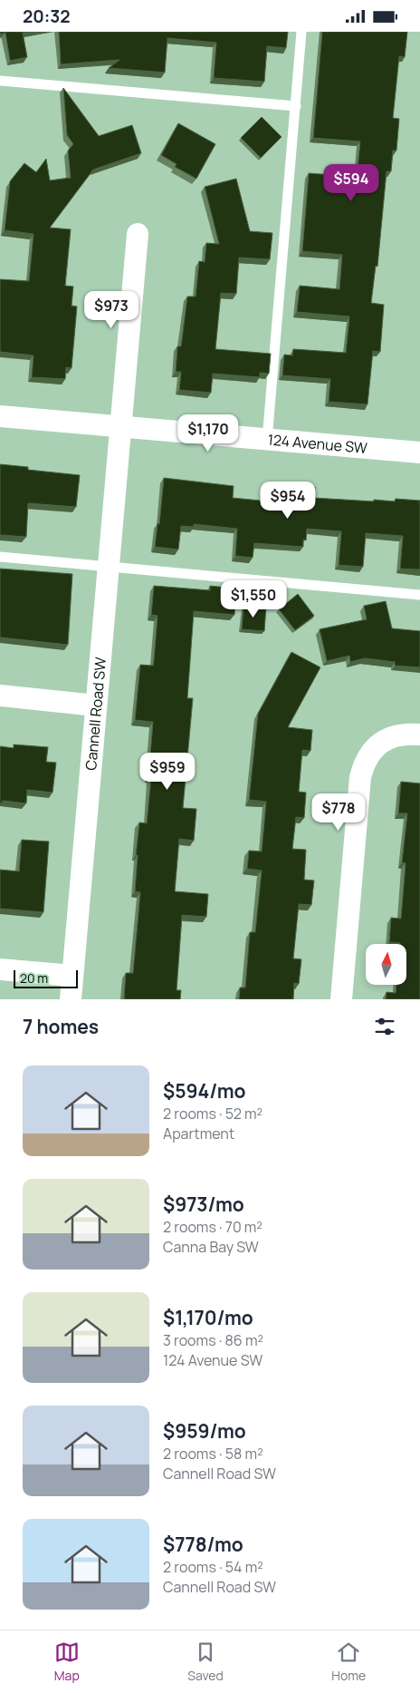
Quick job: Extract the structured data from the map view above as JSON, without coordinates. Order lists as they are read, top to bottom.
{
  "streets": {
    "street": ["124 Avenue SW", "Cannell Road SW"]
  },
  "crossings": [
    ["124 Avenue SW", "Cannell Road SW"]
  ],
  "scale_bar": "20 m",
  "north": "top",
  "page": {
    "status": "20:32",
    "price": [
      "$594",
      "$973",
      "$1,170",
      "$954",
      "$1,550",
      "$959",
      "$778"
    ],
    "scale": "20 m",
    "heading": "7 homes",
    "list": [
      {
        "name": "$594/mo",
        "note": "2 rooms · 52 m² · Apartment"
      },
      {
        "name": "$973/mo",
        "note": "2 rooms · 70 m² · Canna Bay SW"
      },
      {
        "name": "$1,170/mo",
        "note": "3 rooms · 86 m² · 124 Avenue SW"
      },
      {
        "name": "$959/mo",
        "note": "2 rooms · 58 m² · Cannell Road SW"
      },
      {
        "name": "$778/mo",
        "note": "2 rooms · 54 m² · Cannell Road SW"
      }
    ],
    "tabs": ["Map", "Saved", "Home"]
  }
}
